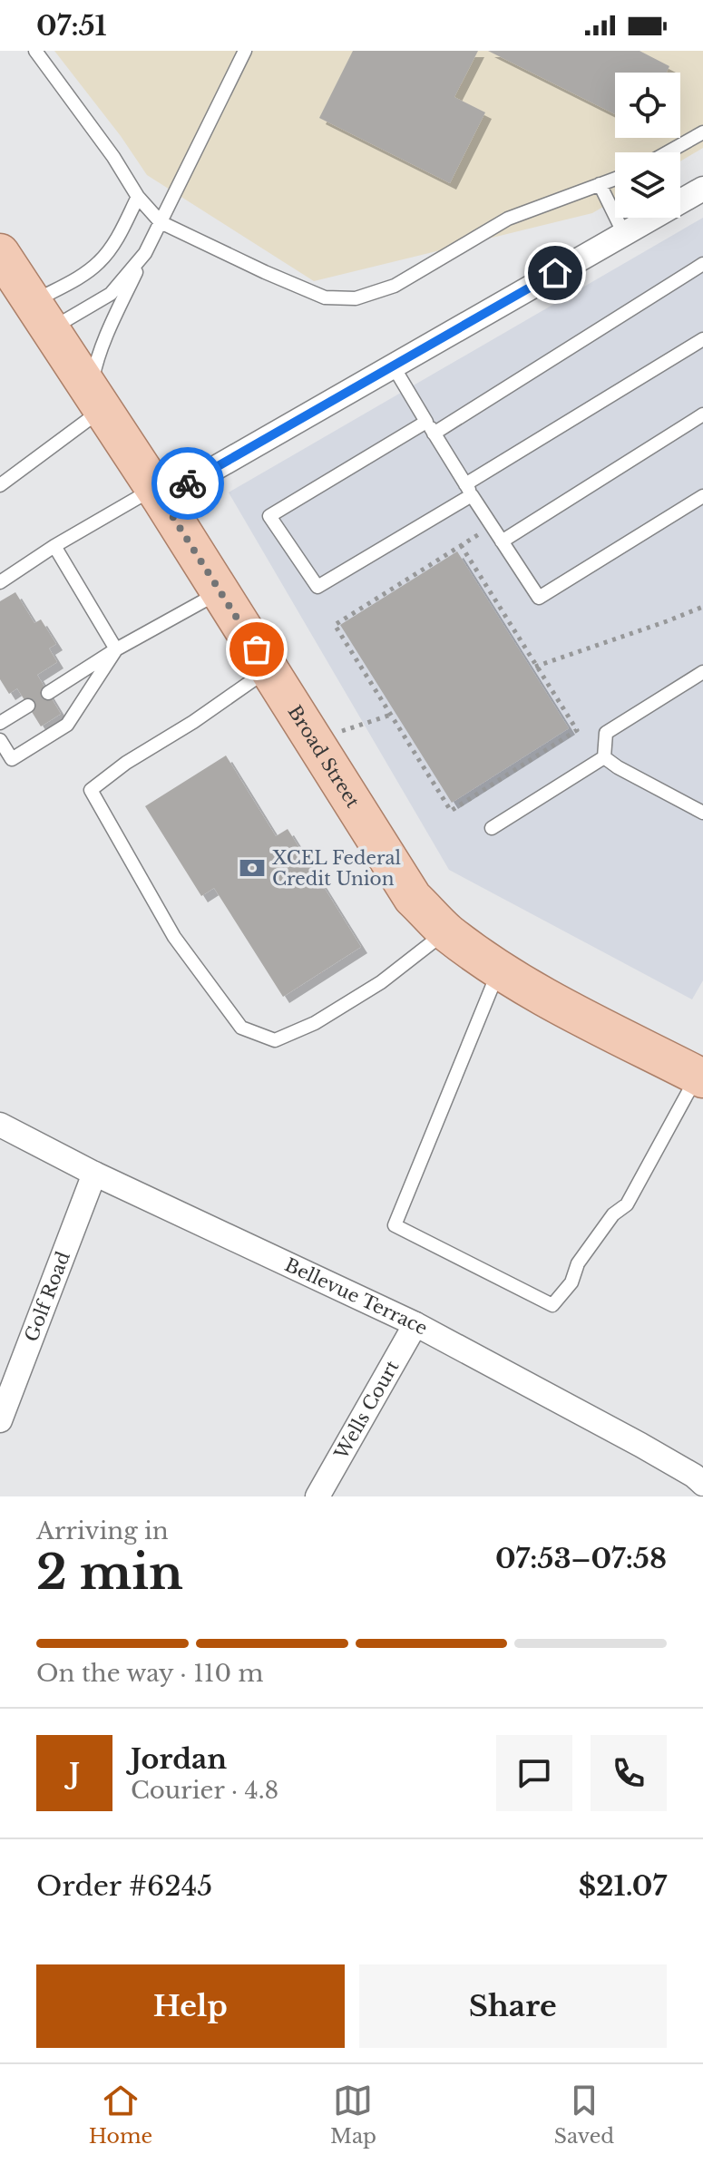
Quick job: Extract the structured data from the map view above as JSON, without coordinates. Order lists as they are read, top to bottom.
{
  "streets": {
    "main road": ["Broad Street"],
    "street": ["Bellevue Terrace", "Golf Road", "Wells Court"]
  },
  "crossings": [
    ["Bellevue Terrace", "Golf Road"],
    ["Bellevue Terrace", "Wells Court"]
  ],
  "places": {
    "bank": ["XCEL Federal Credit Union"]
  },
  "page": {
    "status": "07:51",
    "heading": ["2 min", "Arriving in", "07:53–07:58"],
    "panel": [
      "Jordan",
      "Courier · 4.8",
      "Order #6245",
      "$21.07"
    ],
    "bar": "On the way · 110 m",
    "round": "J",
    "buttons": ["Help", "Share"],
    "tabs": ["Home", "Map", "Saved"]
  }
}
